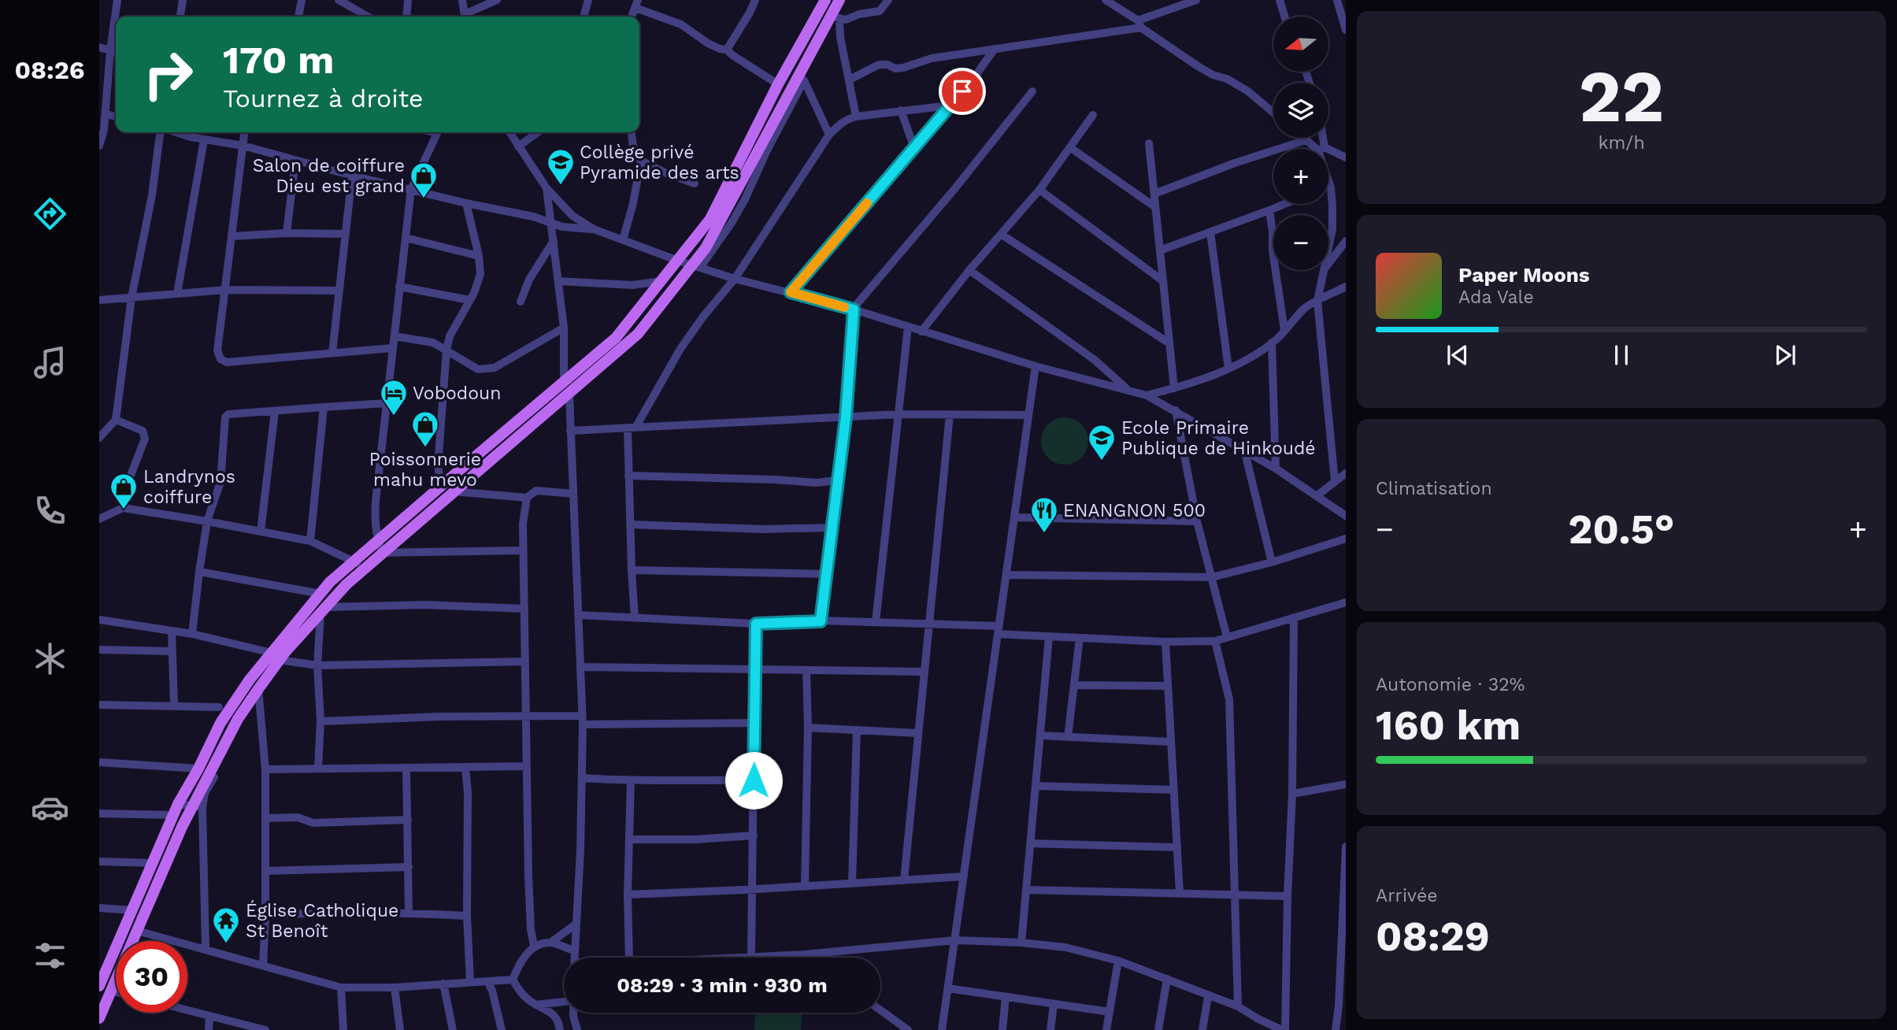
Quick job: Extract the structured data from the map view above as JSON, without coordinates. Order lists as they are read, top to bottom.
{
  "places": {
    "school or university": ["Collège privé Pyramide des arts", "Ecole Primaire Publique de Hinkoudé"],
    "shop": ["Salon de coiffure Dieu est grand", "Poissonnerie mahu mevo", "Landrynos coiffure"],
    "hotel": ["Vobodoun"],
    "restaurant": ["ENANGNON 500"],
    "temple": ["Église Catholique St Benoît"]
  },
  "north": "left",
  "page": {
    "tabs": "08:26",
    "tile": [
      ["22", "km/h"],
      "Climatisation",
      ["Autonomie · 32%", "160 km"],
      ["Arrivée", "08:29"]
    ],
    "map_buttons": ["+", "−"],
    "turn": ["170 m", "Tournez à droite"],
    "song": ["Paper Moons", "Ada Vale"],
    "heat": ["−", "20.5°", "+"],
    "limit": "30",
    "trip": "08:29 · 3 min · 930 m"
  }
}
